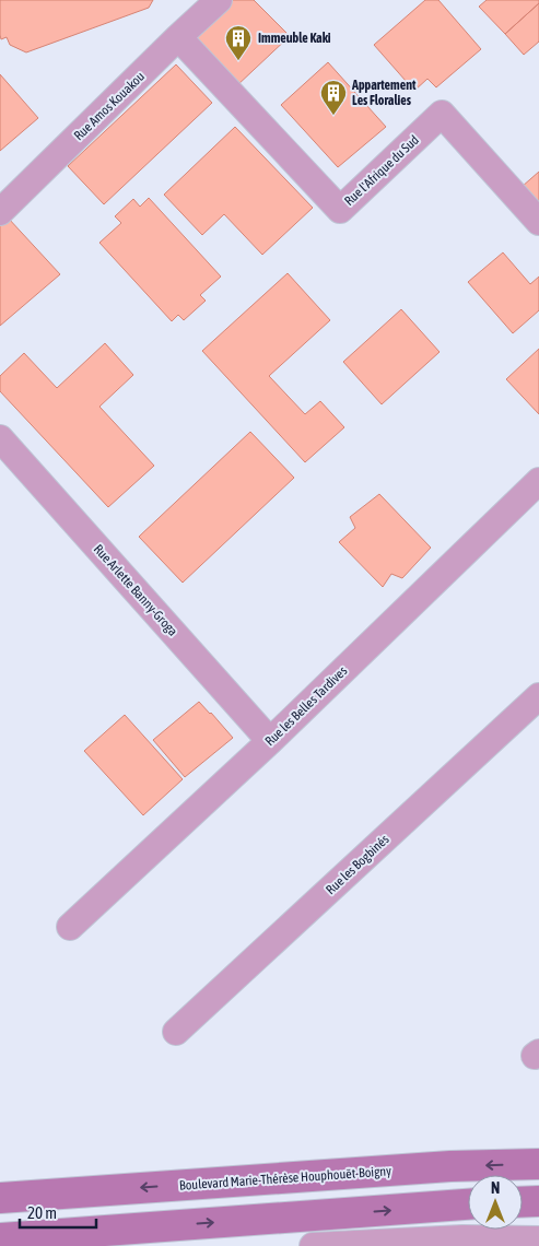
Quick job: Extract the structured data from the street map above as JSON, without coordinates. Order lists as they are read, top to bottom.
{
  "streets": {
    "main road": ["Boulevard Marie-Thérèse Houphouët-Boigny"],
    "street": [
      "Rue Amos Kouakou",
      "Rue l'Afrique du Sud",
      "Rue Arlette Banny-Groga",
      "Rue les Belles Tardives",
      "Rue les Bogbinés"
    ]
  },
  "crossings": [
    ["Rue Amos Kouakou", "Rue l'Afrique du Sud"],
    ["Rue Arlette Banny-Groga", "Rue les Belles Tardives"]
  ],
  "places": {
    "building": ["Immeuble Kaki", "Appartement Les Floralies"]
  },
  "scale_bar": "20 m",
  "north": "top"
}
